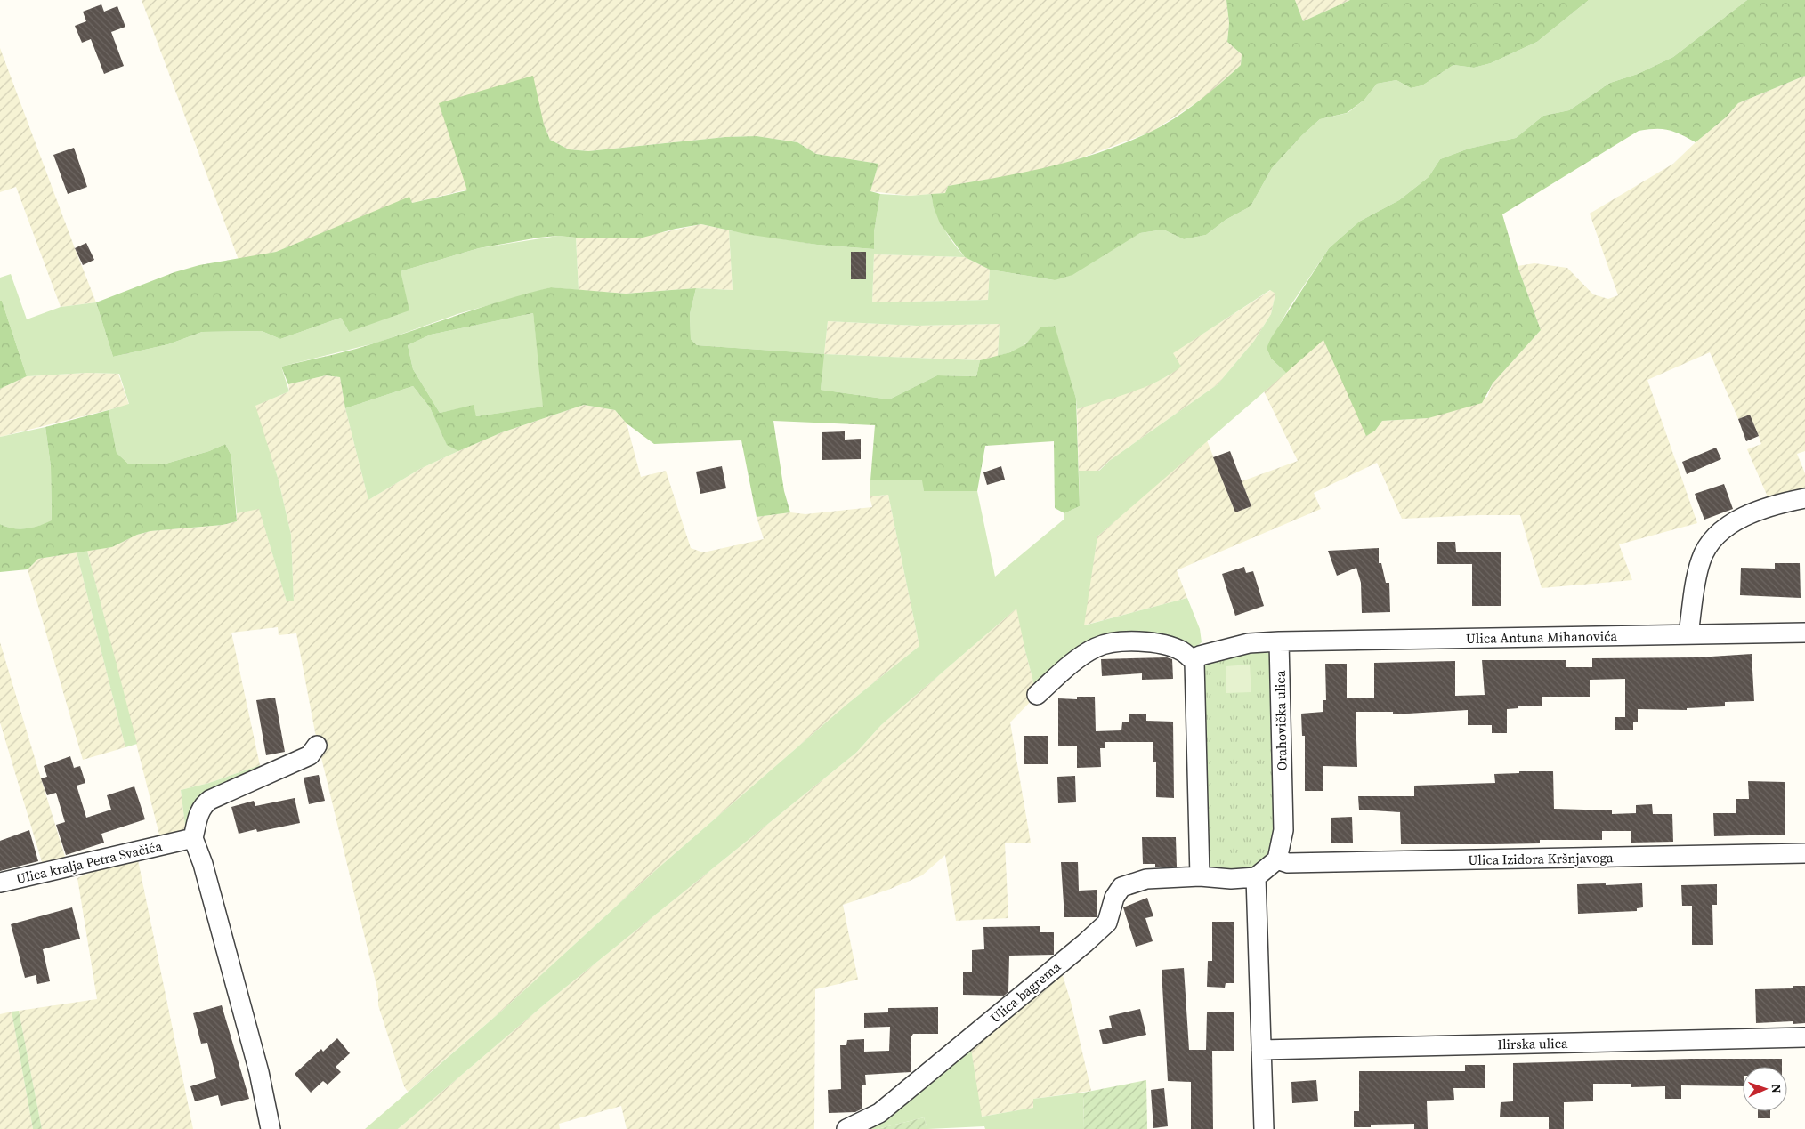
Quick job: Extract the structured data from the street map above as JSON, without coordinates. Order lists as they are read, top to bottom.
{
  "streets": {
    "street": [
      "Ulica Antuna Mihanovića",
      "Orahovička ulica",
      "Ulica Izidora Kršnjavoga",
      "Ulica kralja Petra Svačića",
      "Ulica bagrema",
      "Ilirska ulica"
    ]
  },
  "crossings": [
    ["Ulica Antuna Mihanovića", "Orahovička ulica"],
    ["Orahovička ulica", "Ulica Izidora Kršnjavoga"]
  ],
  "north": "right"
}
